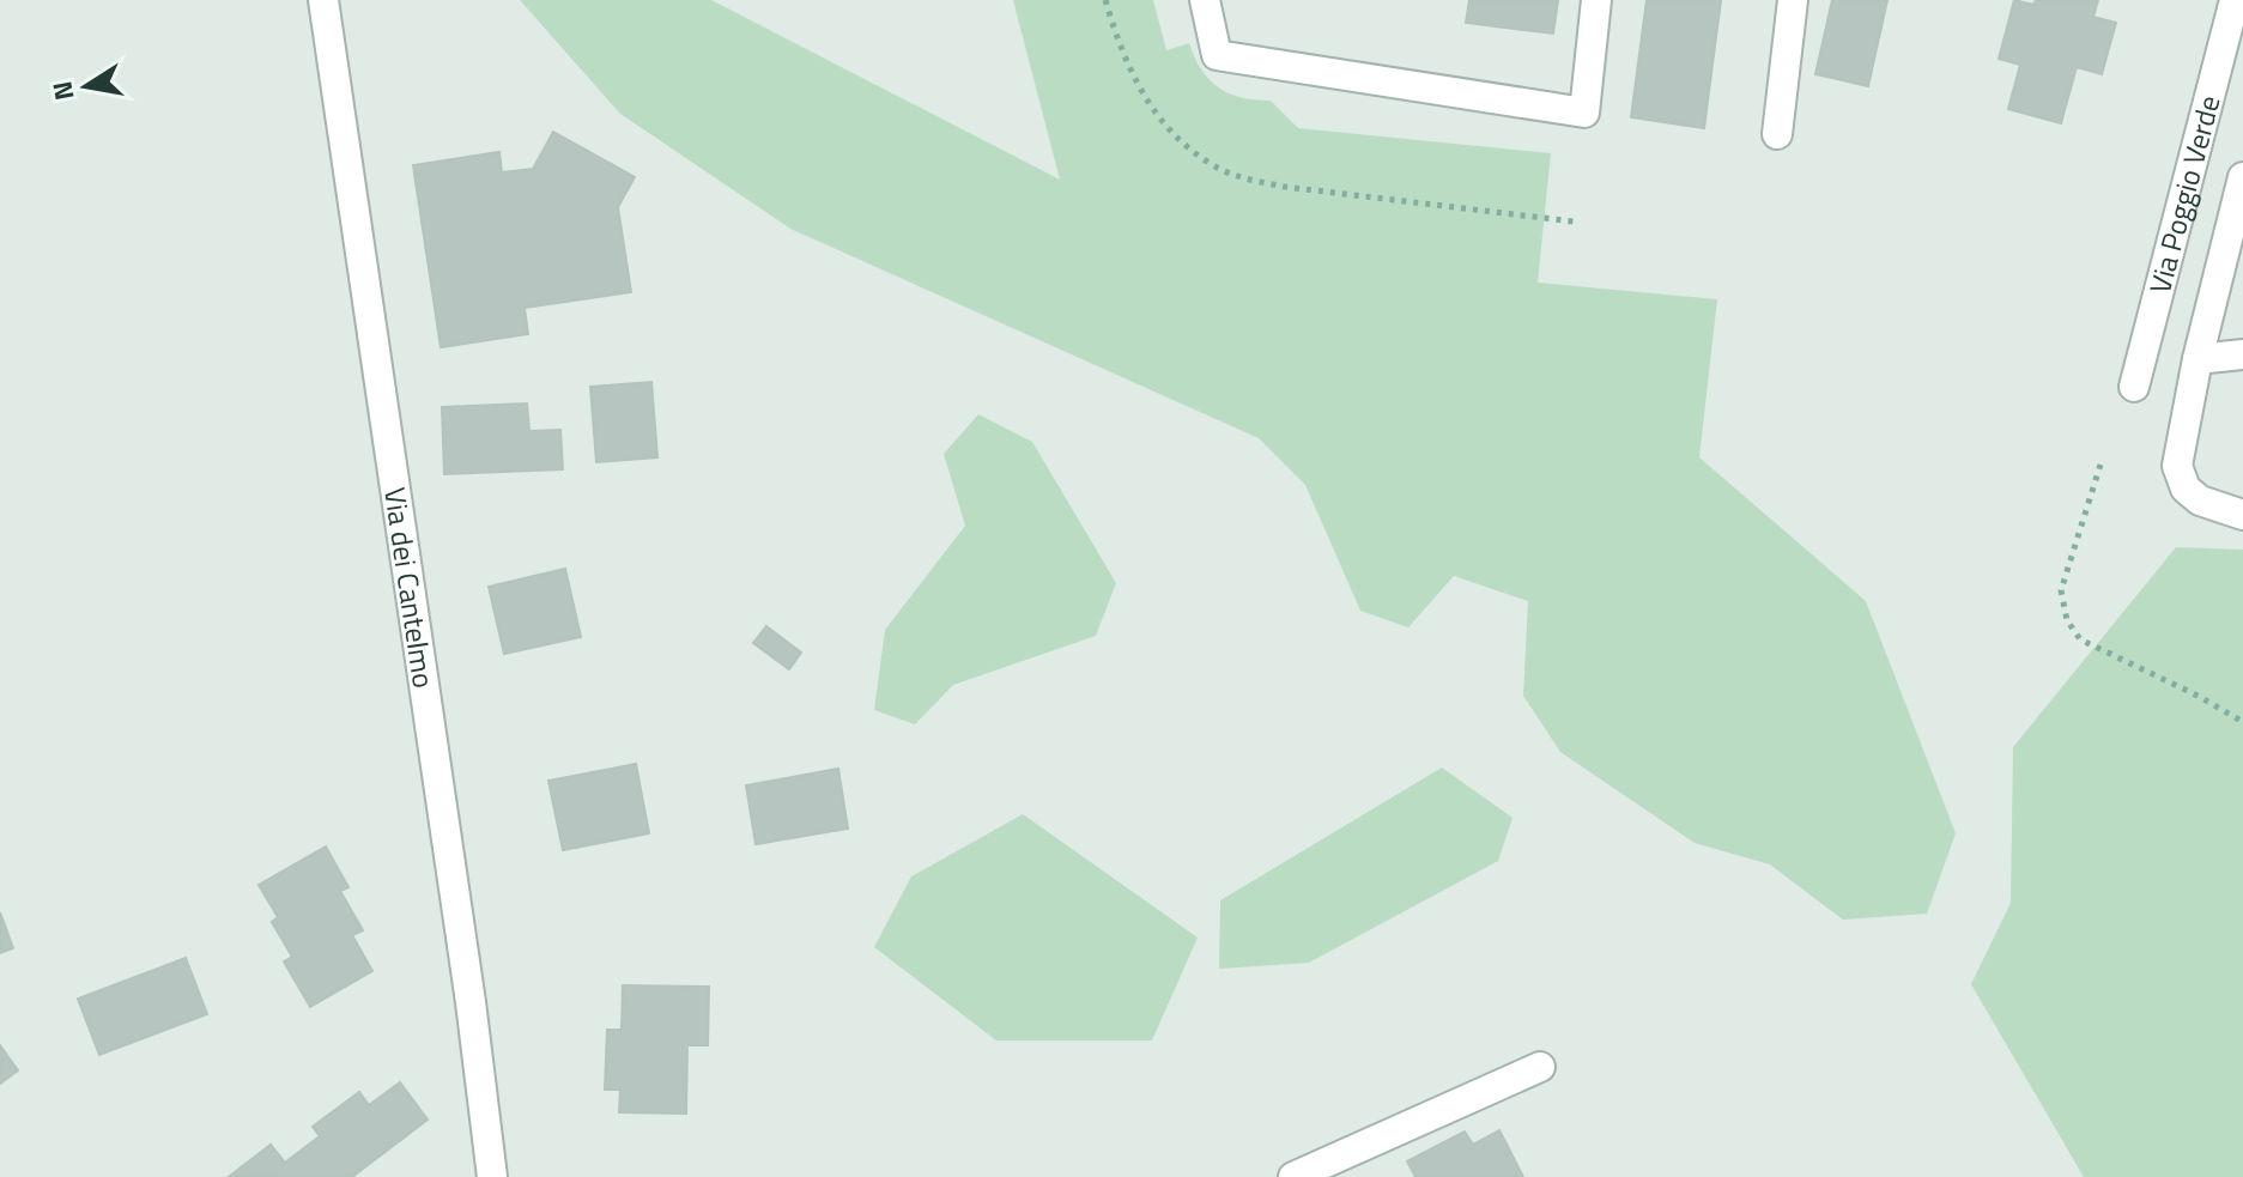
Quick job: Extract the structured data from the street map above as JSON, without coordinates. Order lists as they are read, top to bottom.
{
  "streets": {
    "street": ["Via Poggio Verde", "Via dei Cantelmo"]
  },
  "north": "left"
}
